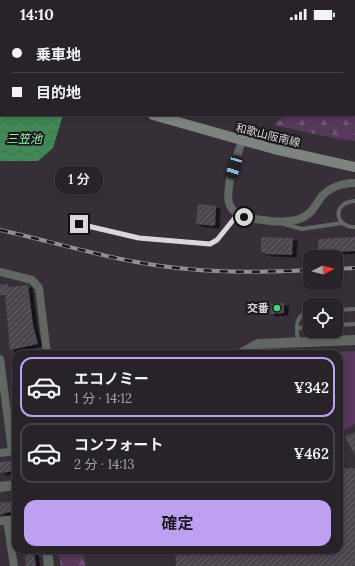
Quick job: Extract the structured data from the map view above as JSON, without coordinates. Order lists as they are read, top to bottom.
{
  "streets": {
    "main road": ["和歌山阪南線"]
  },
  "water": ["三笠池"],
  "places": ["交番"],
  "north": "right",
  "page": {
    "status": "14:10",
    "banner": ["乗車地", "目的地"],
    "bubble": "1 分",
    "list": [
      {
        "name": "エコノミー",
        "note": "1 分 · 14:12",
        "value": "¥342"
      },
      {
        "name": "コンフォート",
        "note": "2 分 · 14:13",
        "value": "¥462"
      }
    ],
    "buttons": "確定"
  }
}
